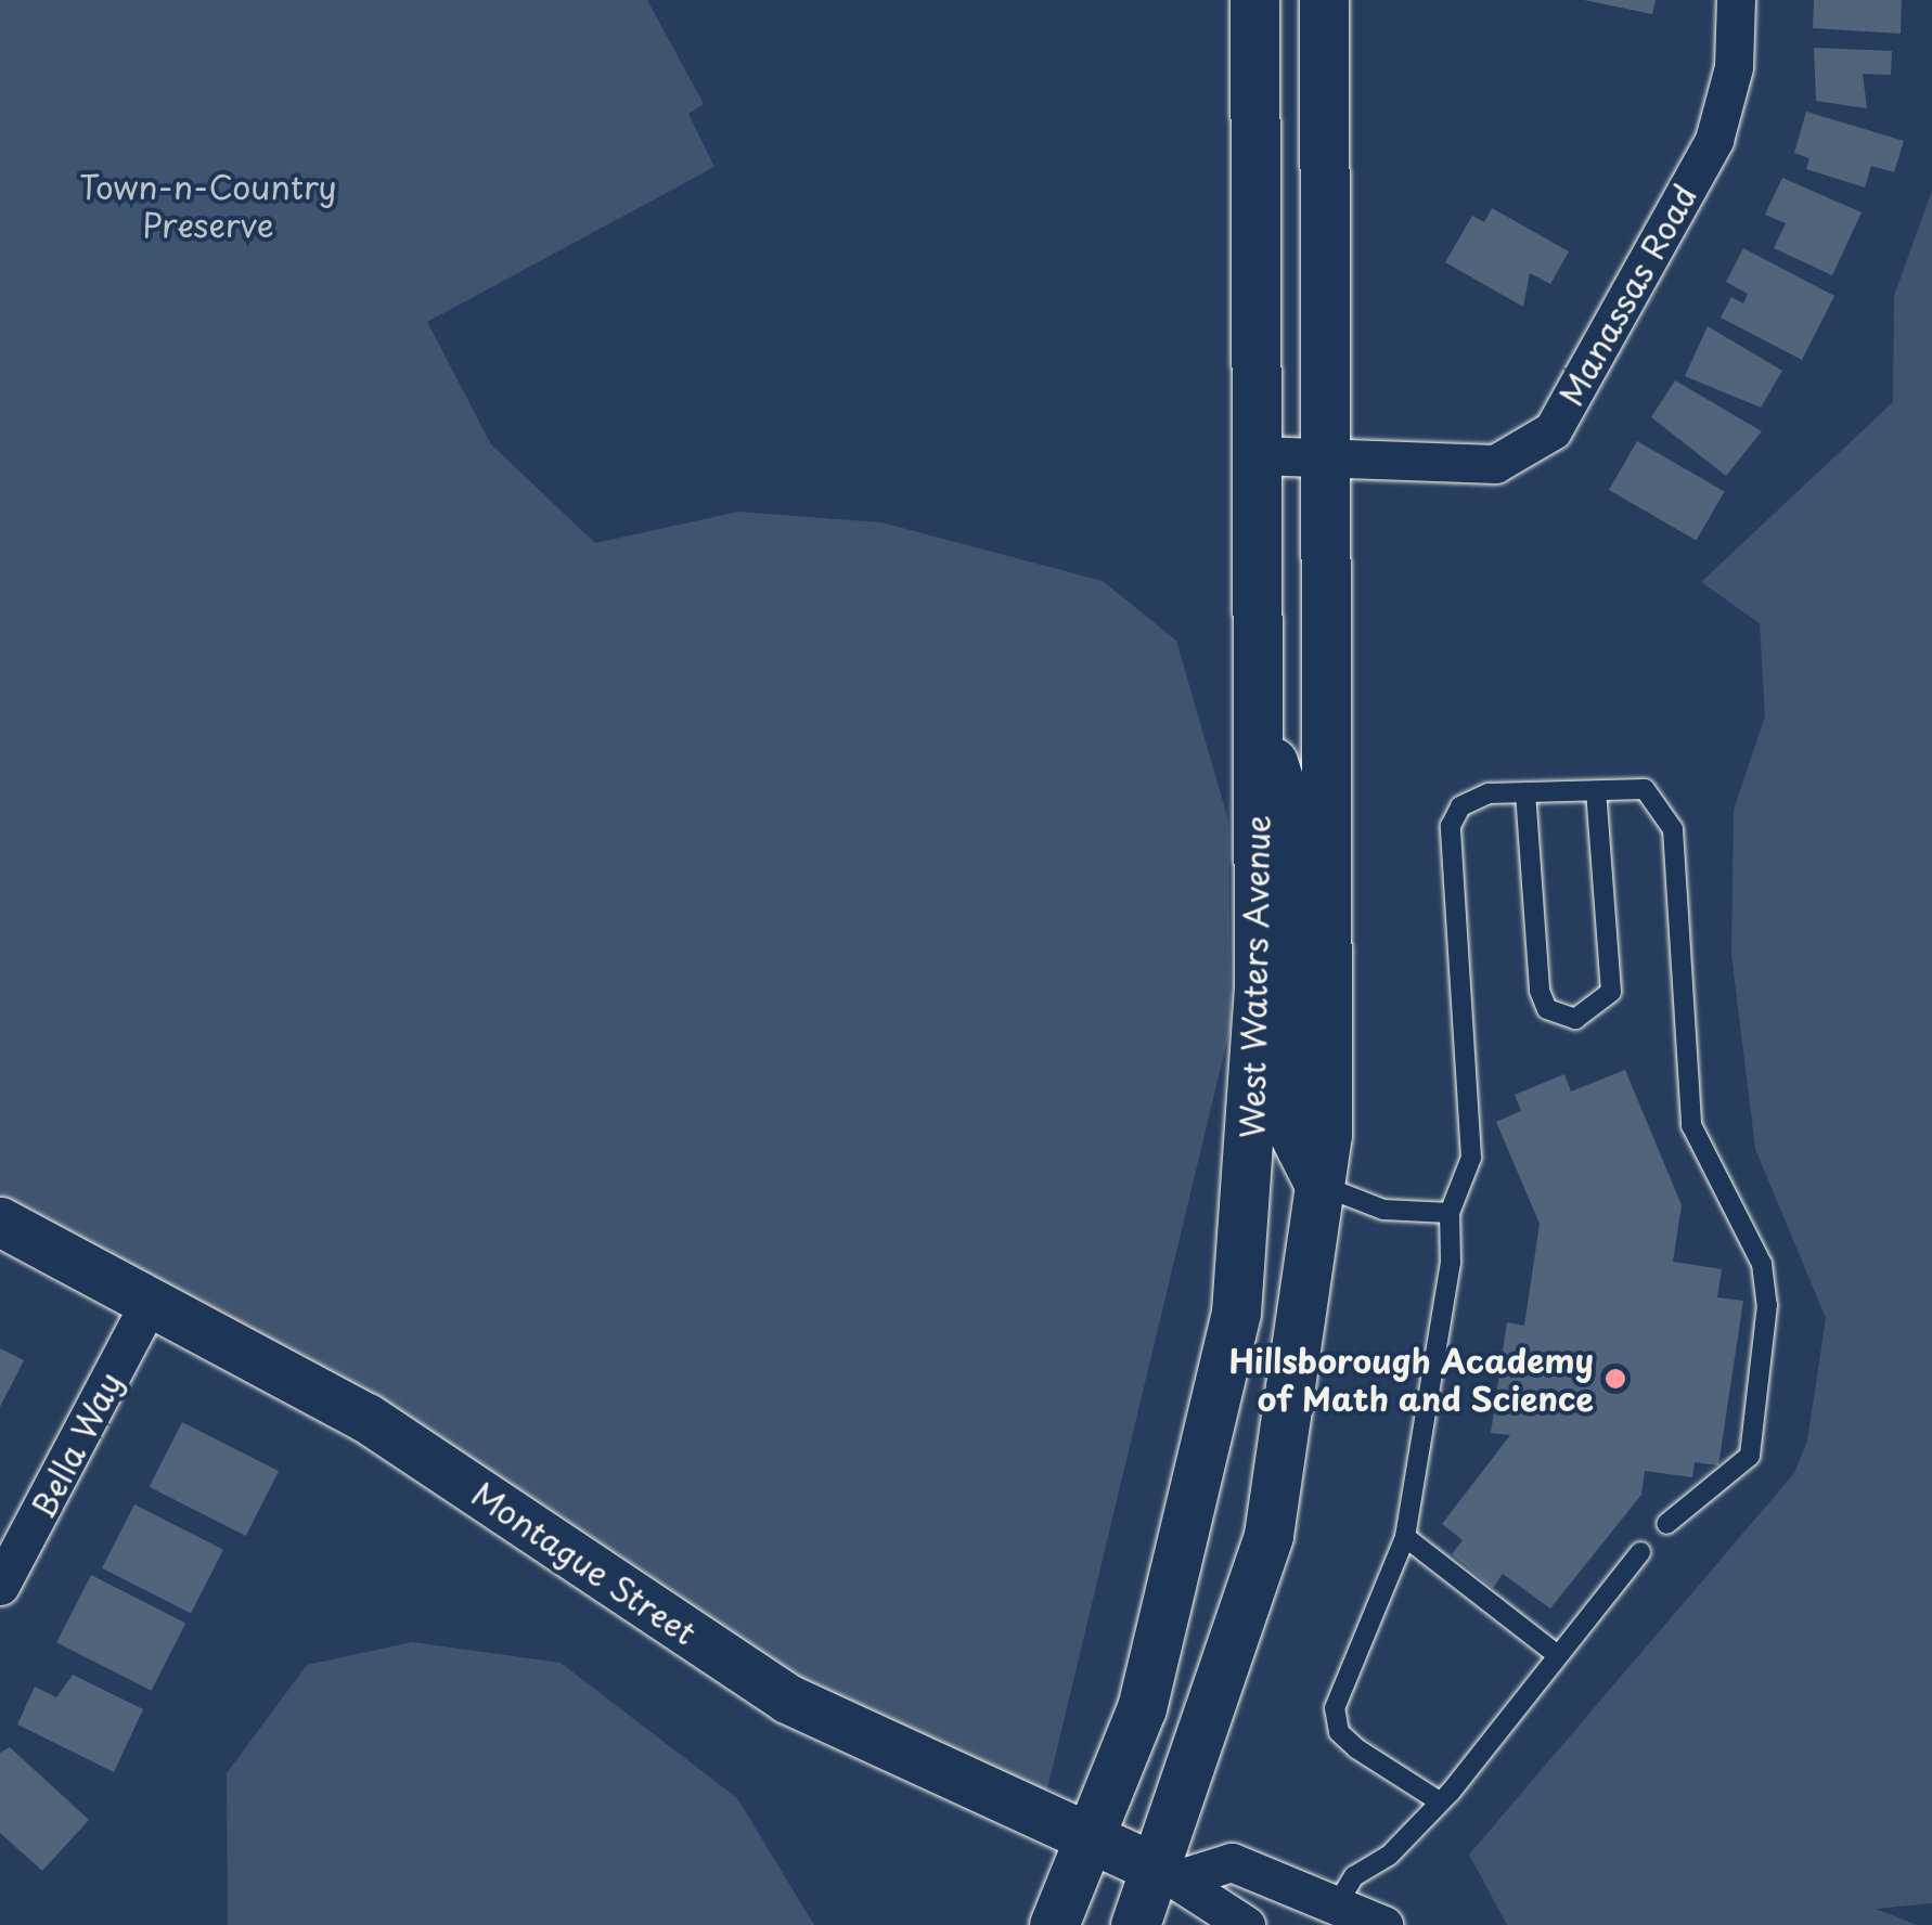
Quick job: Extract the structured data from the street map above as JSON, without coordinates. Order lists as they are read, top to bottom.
{
  "streets": {
    "street": [
      "Manassas Road",
      "West Waters Avenue",
      "Bella Way",
      "Montague Street"
    ]
  },
  "crossings": [
    ["Manassas Road", "West Waters Avenue"],
    ["West Waters Avenue", "Montague Street"],
    ["Bella Way", "Montague Street"]
  ],
  "parks": ["Town-n-Country Preserve"],
  "places": ["Hillsborough Academy of Math and Science"]
}
